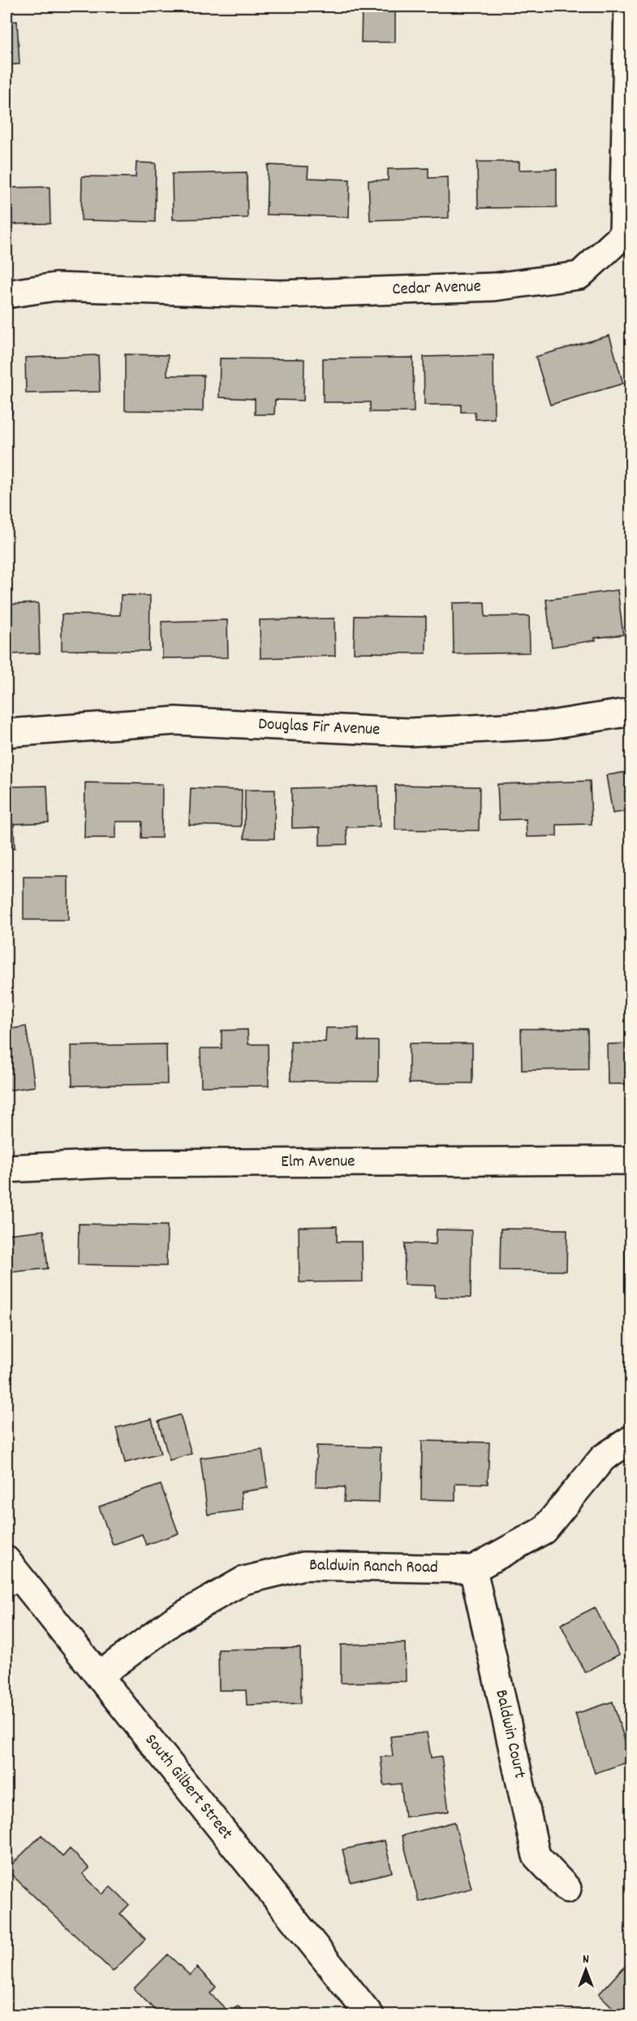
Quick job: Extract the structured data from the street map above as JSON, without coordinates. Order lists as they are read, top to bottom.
{
  "streets": {
    "street": [
      "Cedar Avenue",
      "Douglas Fir Avenue",
      "Elm Avenue",
      "Baldwin Ranch Road",
      "Baldwin Court",
      "South Gilbert Street"
    ]
  },
  "crossings": [
    ["Baldwin Ranch Road", "Baldwin Court"],
    ["Baldwin Ranch Road", "South Gilbert Street"]
  ],
  "north": "top"
}
